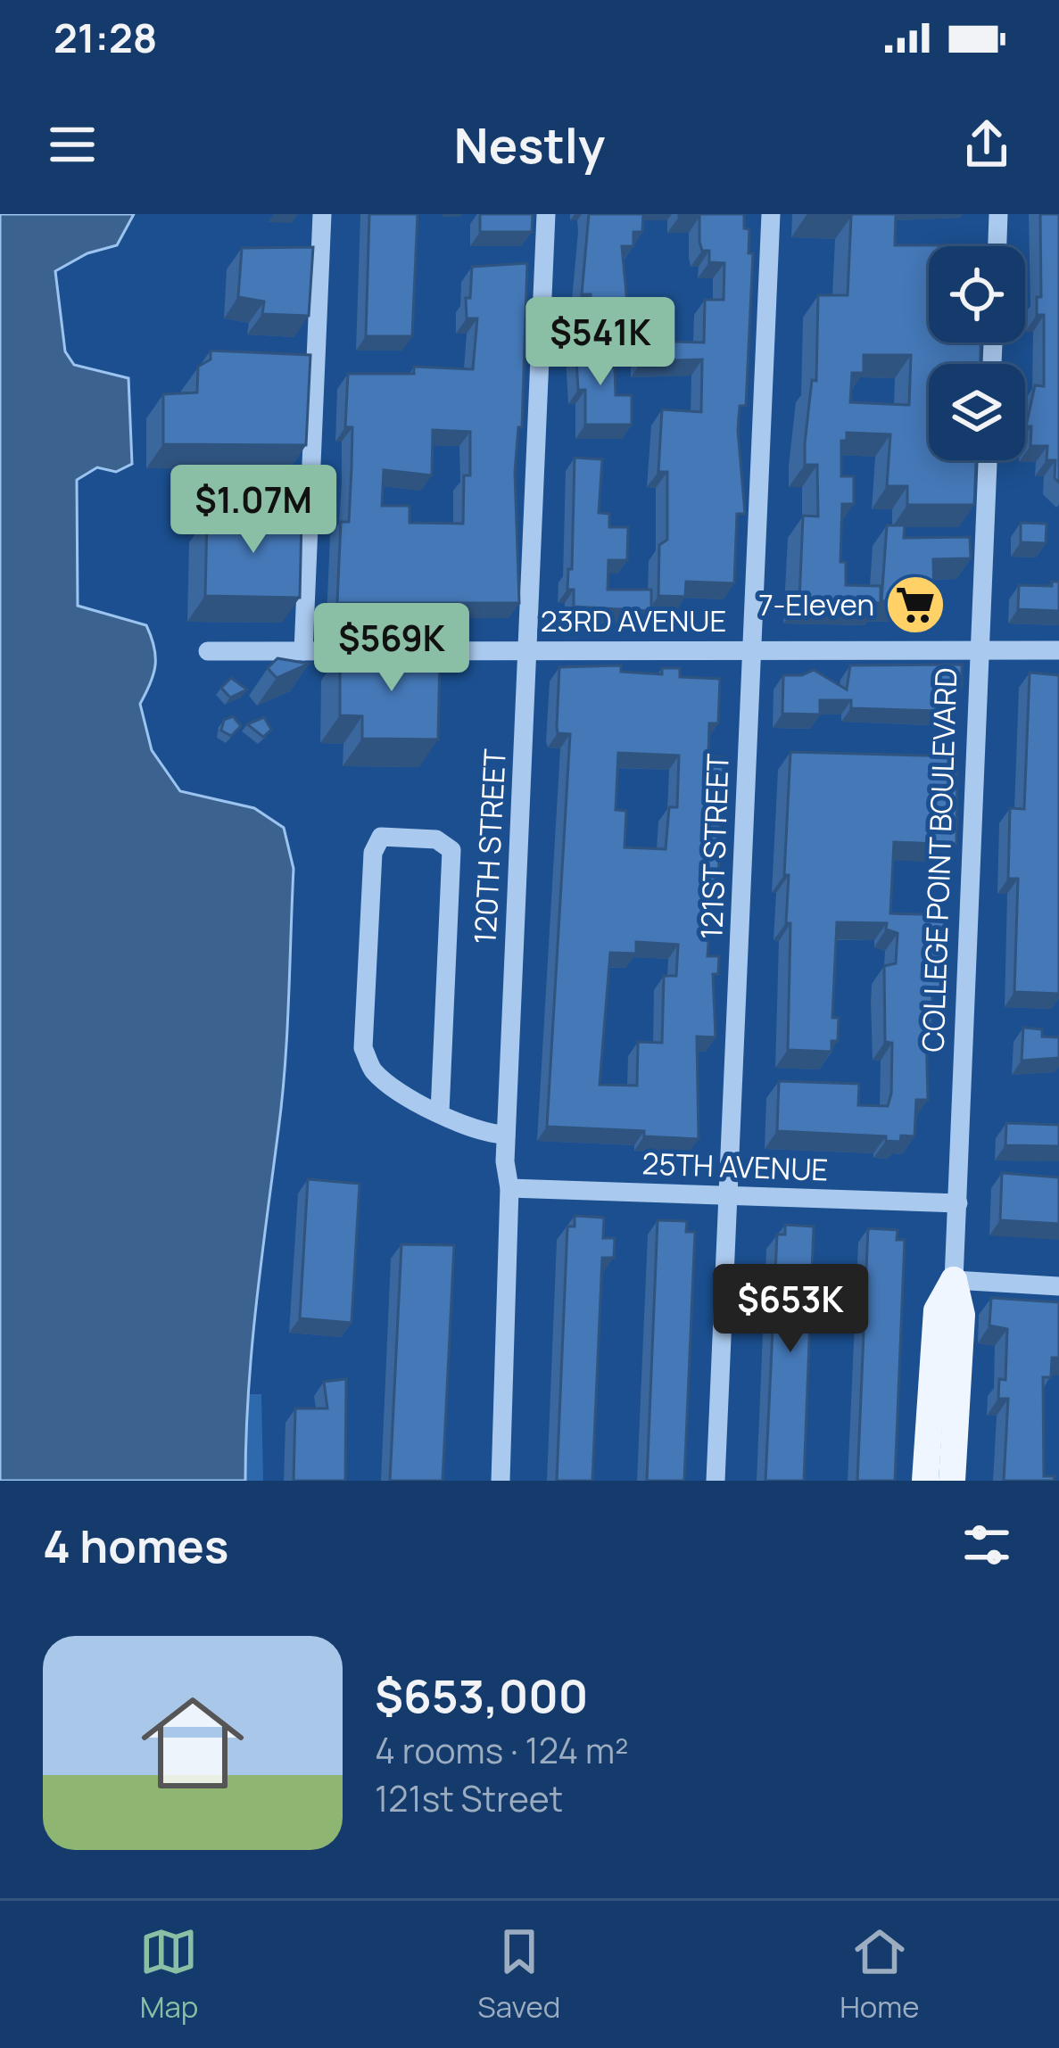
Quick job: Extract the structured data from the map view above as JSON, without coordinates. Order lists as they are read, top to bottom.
{
  "streets": {
    "main road": ["COLLEGE POINT BOULEVARD"],
    "street": [
      "23RD AVENUE",
      "120TH STREET",
      "121ST STREET",
      "25TH AVENUE"
    ]
  },
  "crossings": [
    ["23RD AVENUE", "120TH STREET"],
    ["23RD AVENUE", "121ST STREET"],
    ["23RD AVENUE", "COLLEGE POINT BOULEVARD"],
    ["120TH STREET", "25TH AVENUE"],
    ["121ST STREET", "25TH AVENUE"],
    ["COLLEGE POINT BOULEVARD", "25TH AVENUE"]
  ],
  "places": {
    "supermarket": ["7-Eleven"]
  },
  "page": {
    "status": "21:28",
    "header": "Nestly",
    "price": [
      "$541K",
      "$1.07M",
      "$569K",
      "$653K"
    ],
    "heading": "4 homes",
    "list": [
      {
        "name": "$653,000",
        "note": "4 rooms · 124 m² · 121st Street"
      }
    ],
    "tabs": ["Map", "Saved", "Home"]
  }
}
